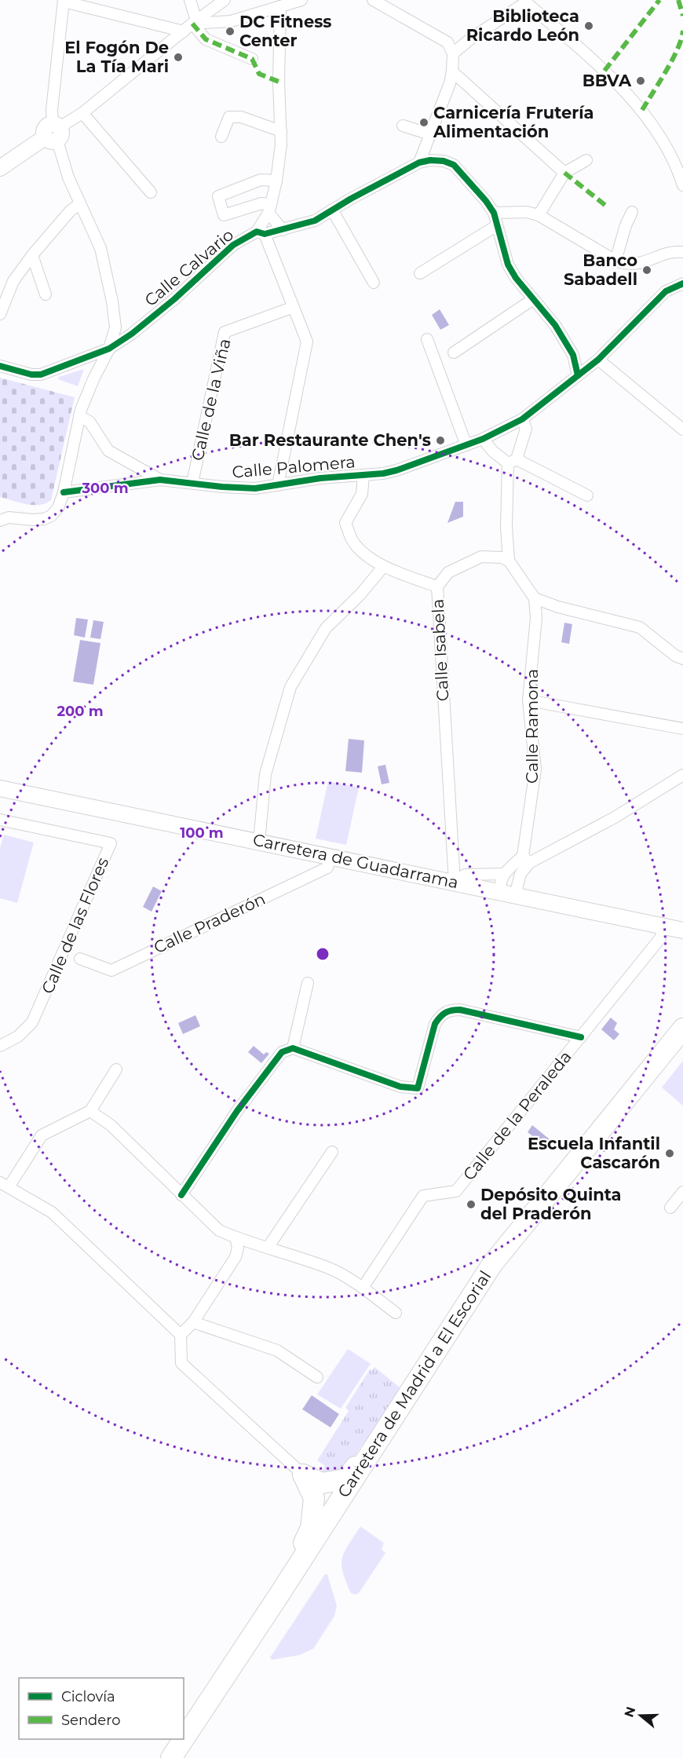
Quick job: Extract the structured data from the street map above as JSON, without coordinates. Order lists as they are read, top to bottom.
{
  "streets": {
    "highway": ["Carretera de Madrid a El Escorial"],
    "main road": ["Carretera de Guadarrama"],
    "street": [
      "Calle Calvario",
      "Calle de la Viña",
      "Calle Palomera",
      "Calle Isabela",
      "Calle Ramona",
      "Calle Praderón",
      "Calle de las Flores",
      "Calle de la Peraleda"
    ]
  },
  "crossings": [
    ["Calle de la Viña", "Calle Palomera"],
    ["Calle Palomera", "Calle Isabela"],
    ["Calle Isabela", "Carretera de Guadarrama"],
    ["Carretera de Guadarrama", "Calle Praderón"],
    ["Carretera de Guadarrama", "Calle de la Peraleda"]
  ],
  "places": [
    "Biblioteca Ricardo León",
    "DC Fitness Center",
    "El Fogón De La Tía Mari",
    "BBVA",
    "Carnicería Frutería Alimentación",
    "Banco Sabadell",
    "Bar Restaurante Chen's",
    "Escuela Infantil Cascarón",
    "Depósito Quinta del Praderón"
  ],
  "legend": ["Ciclovía", "Sendero"],
  "north": "left",
  "rings": ["300 m", "200 m", "100 m"]
}
